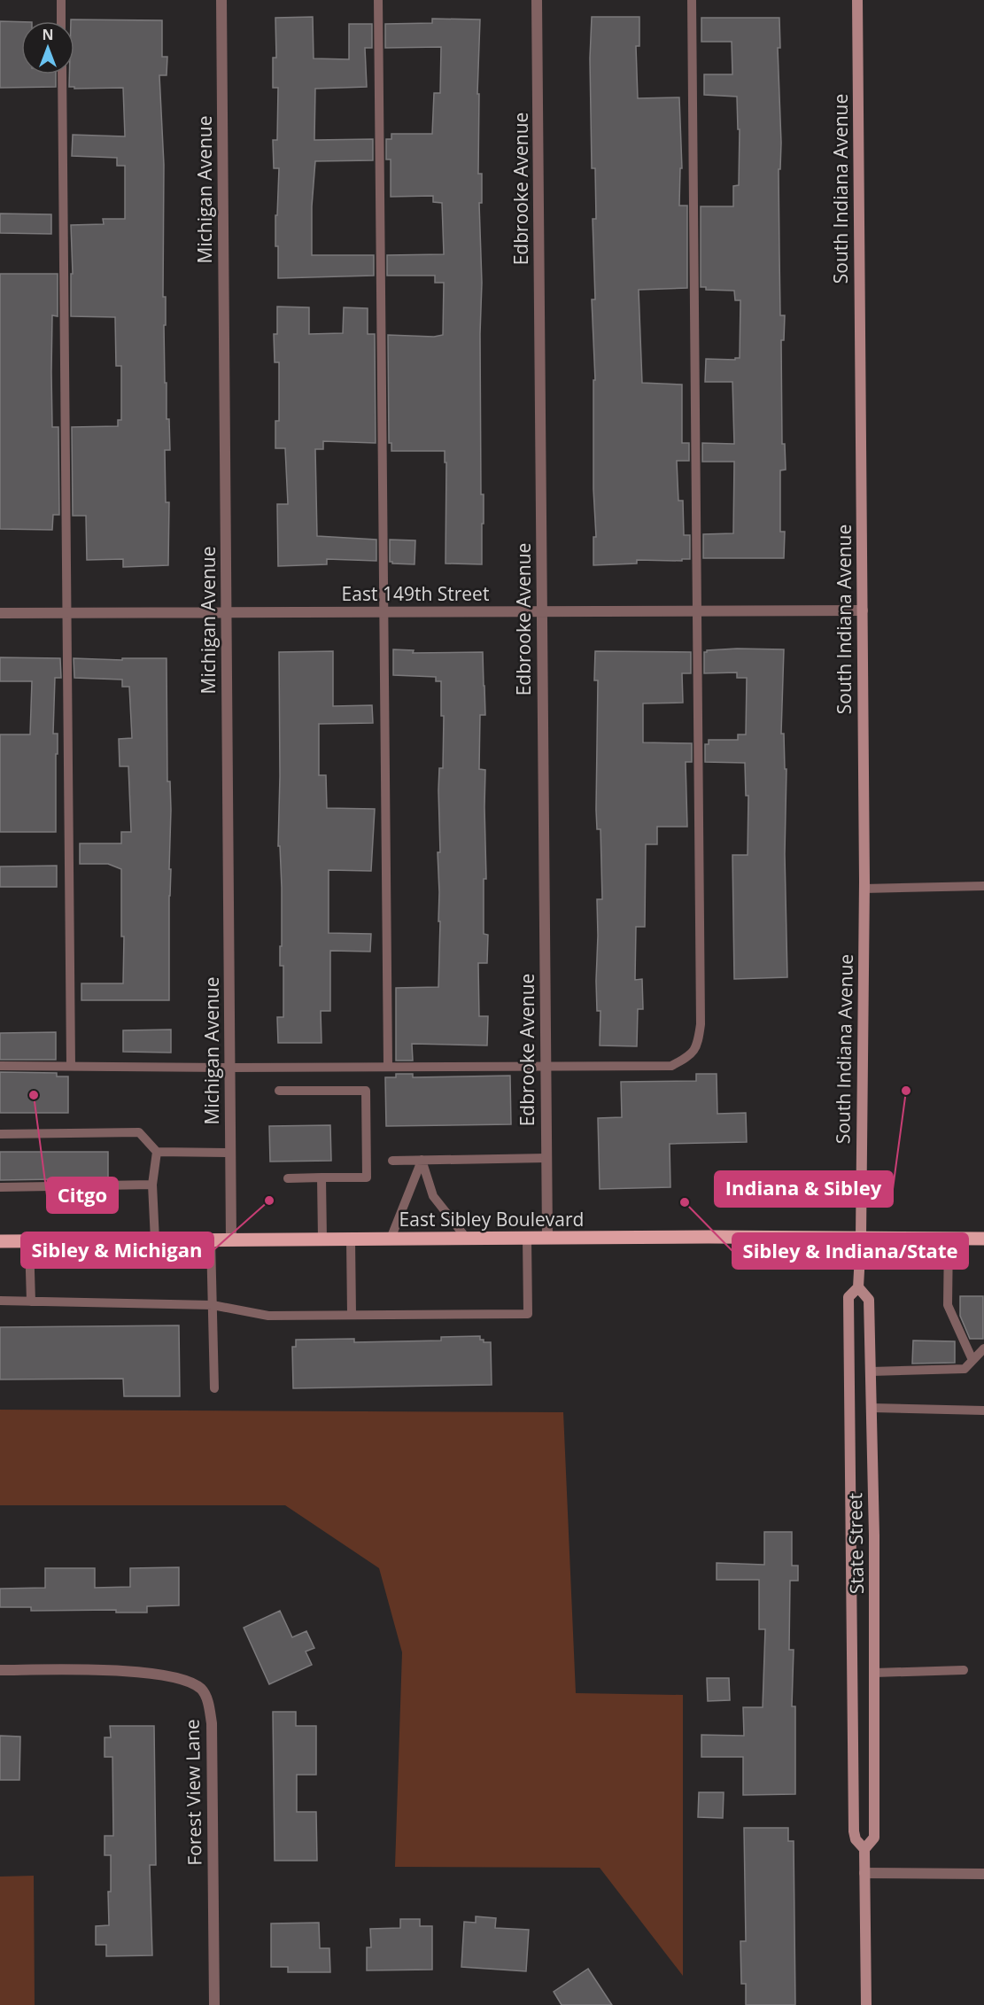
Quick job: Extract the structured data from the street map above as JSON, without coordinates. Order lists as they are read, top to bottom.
{
  "streets": {
    "main road": ["South Indiana Avenue", "East Sibley Boulevard", "State Street"],
    "street": [
      "Edbrooke Avenue",
      "Michigan Avenue",
      "East 149th Street",
      "Forest View Lane"
    ]
  },
  "crossings": [
    ["Edbrooke Avenue", "East 149th Street"],
    ["Edbrooke Avenue", "East Sibley Boulevard"],
    ["South Indiana Avenue", "East 149th Street"],
    ["South Indiana Avenue", "East Sibley Boulevard"],
    ["South Indiana Avenue", "State Street"],
    ["Michigan Avenue", "East 149th Street"],
    ["Michigan Avenue", "East Sibley Boulevard"],
    ["East Sibley Boulevard", "State Street"]
  ],
  "places": [
    "Indiana & Sibley",
    "Citgo",
    "Sibley & Michigan",
    "Sibley & Indiana/State"
  ],
  "north": "top"
}
